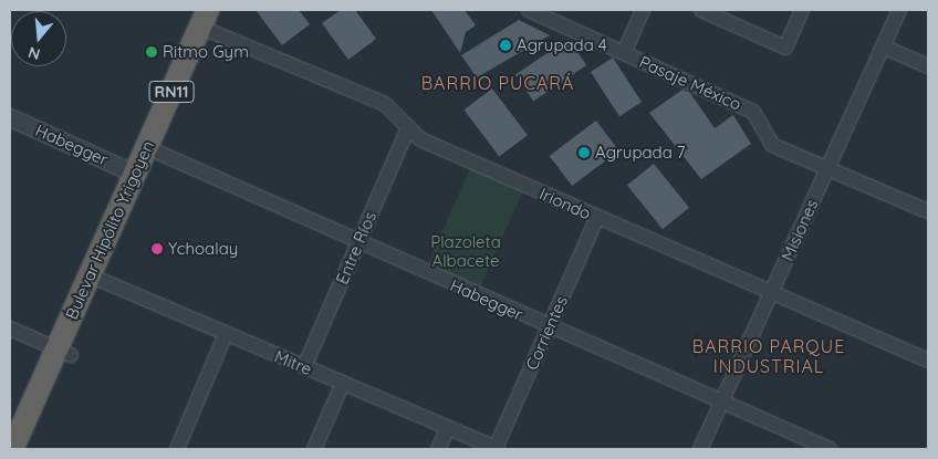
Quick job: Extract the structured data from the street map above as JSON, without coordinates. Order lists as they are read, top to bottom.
{
  "streets": {
    "highway": ["RN11", "Bulevar Hipólito Yrigoyen"],
    "street": [
      "Pasaje México",
      "Habegger",
      "Iriondo",
      "Misiones",
      "Entre Ríos",
      "Corrientes",
      "Mitre"
    ]
  },
  "crossings": [
    ["Pasaje México", "Misiones"],
    ["Habegger", "Bulevar Hipólito Yrigoyen"],
    ["Habegger", "Misiones"],
    ["Habegger", "Entre Ríos"],
    ["Habegger", "Corrientes"],
    ["Iriondo", "Bulevar Hipólito Yrigoyen"],
    ["Iriondo", "Misiones"],
    ["Iriondo", "Entre Ríos"],
    ["Iriondo", "Corrientes"],
    ["Bulevar Hipólito Yrigoyen", "Mitre"],
    ["Entre Ríos", "Mitre"],
    ["Corrientes", "Mitre"]
  ],
  "districts": ["BARRIO PUCARÁ", "BARRIO PARQUE INDUSTRIAL"],
  "parks": ["Plazoleta Albacete"],
  "places": [
    "Agrupada 4",
    "Ritmo Gym",
    "Agrupada 7",
    "Ychoalay"
  ],
  "north": "bottom"
}
